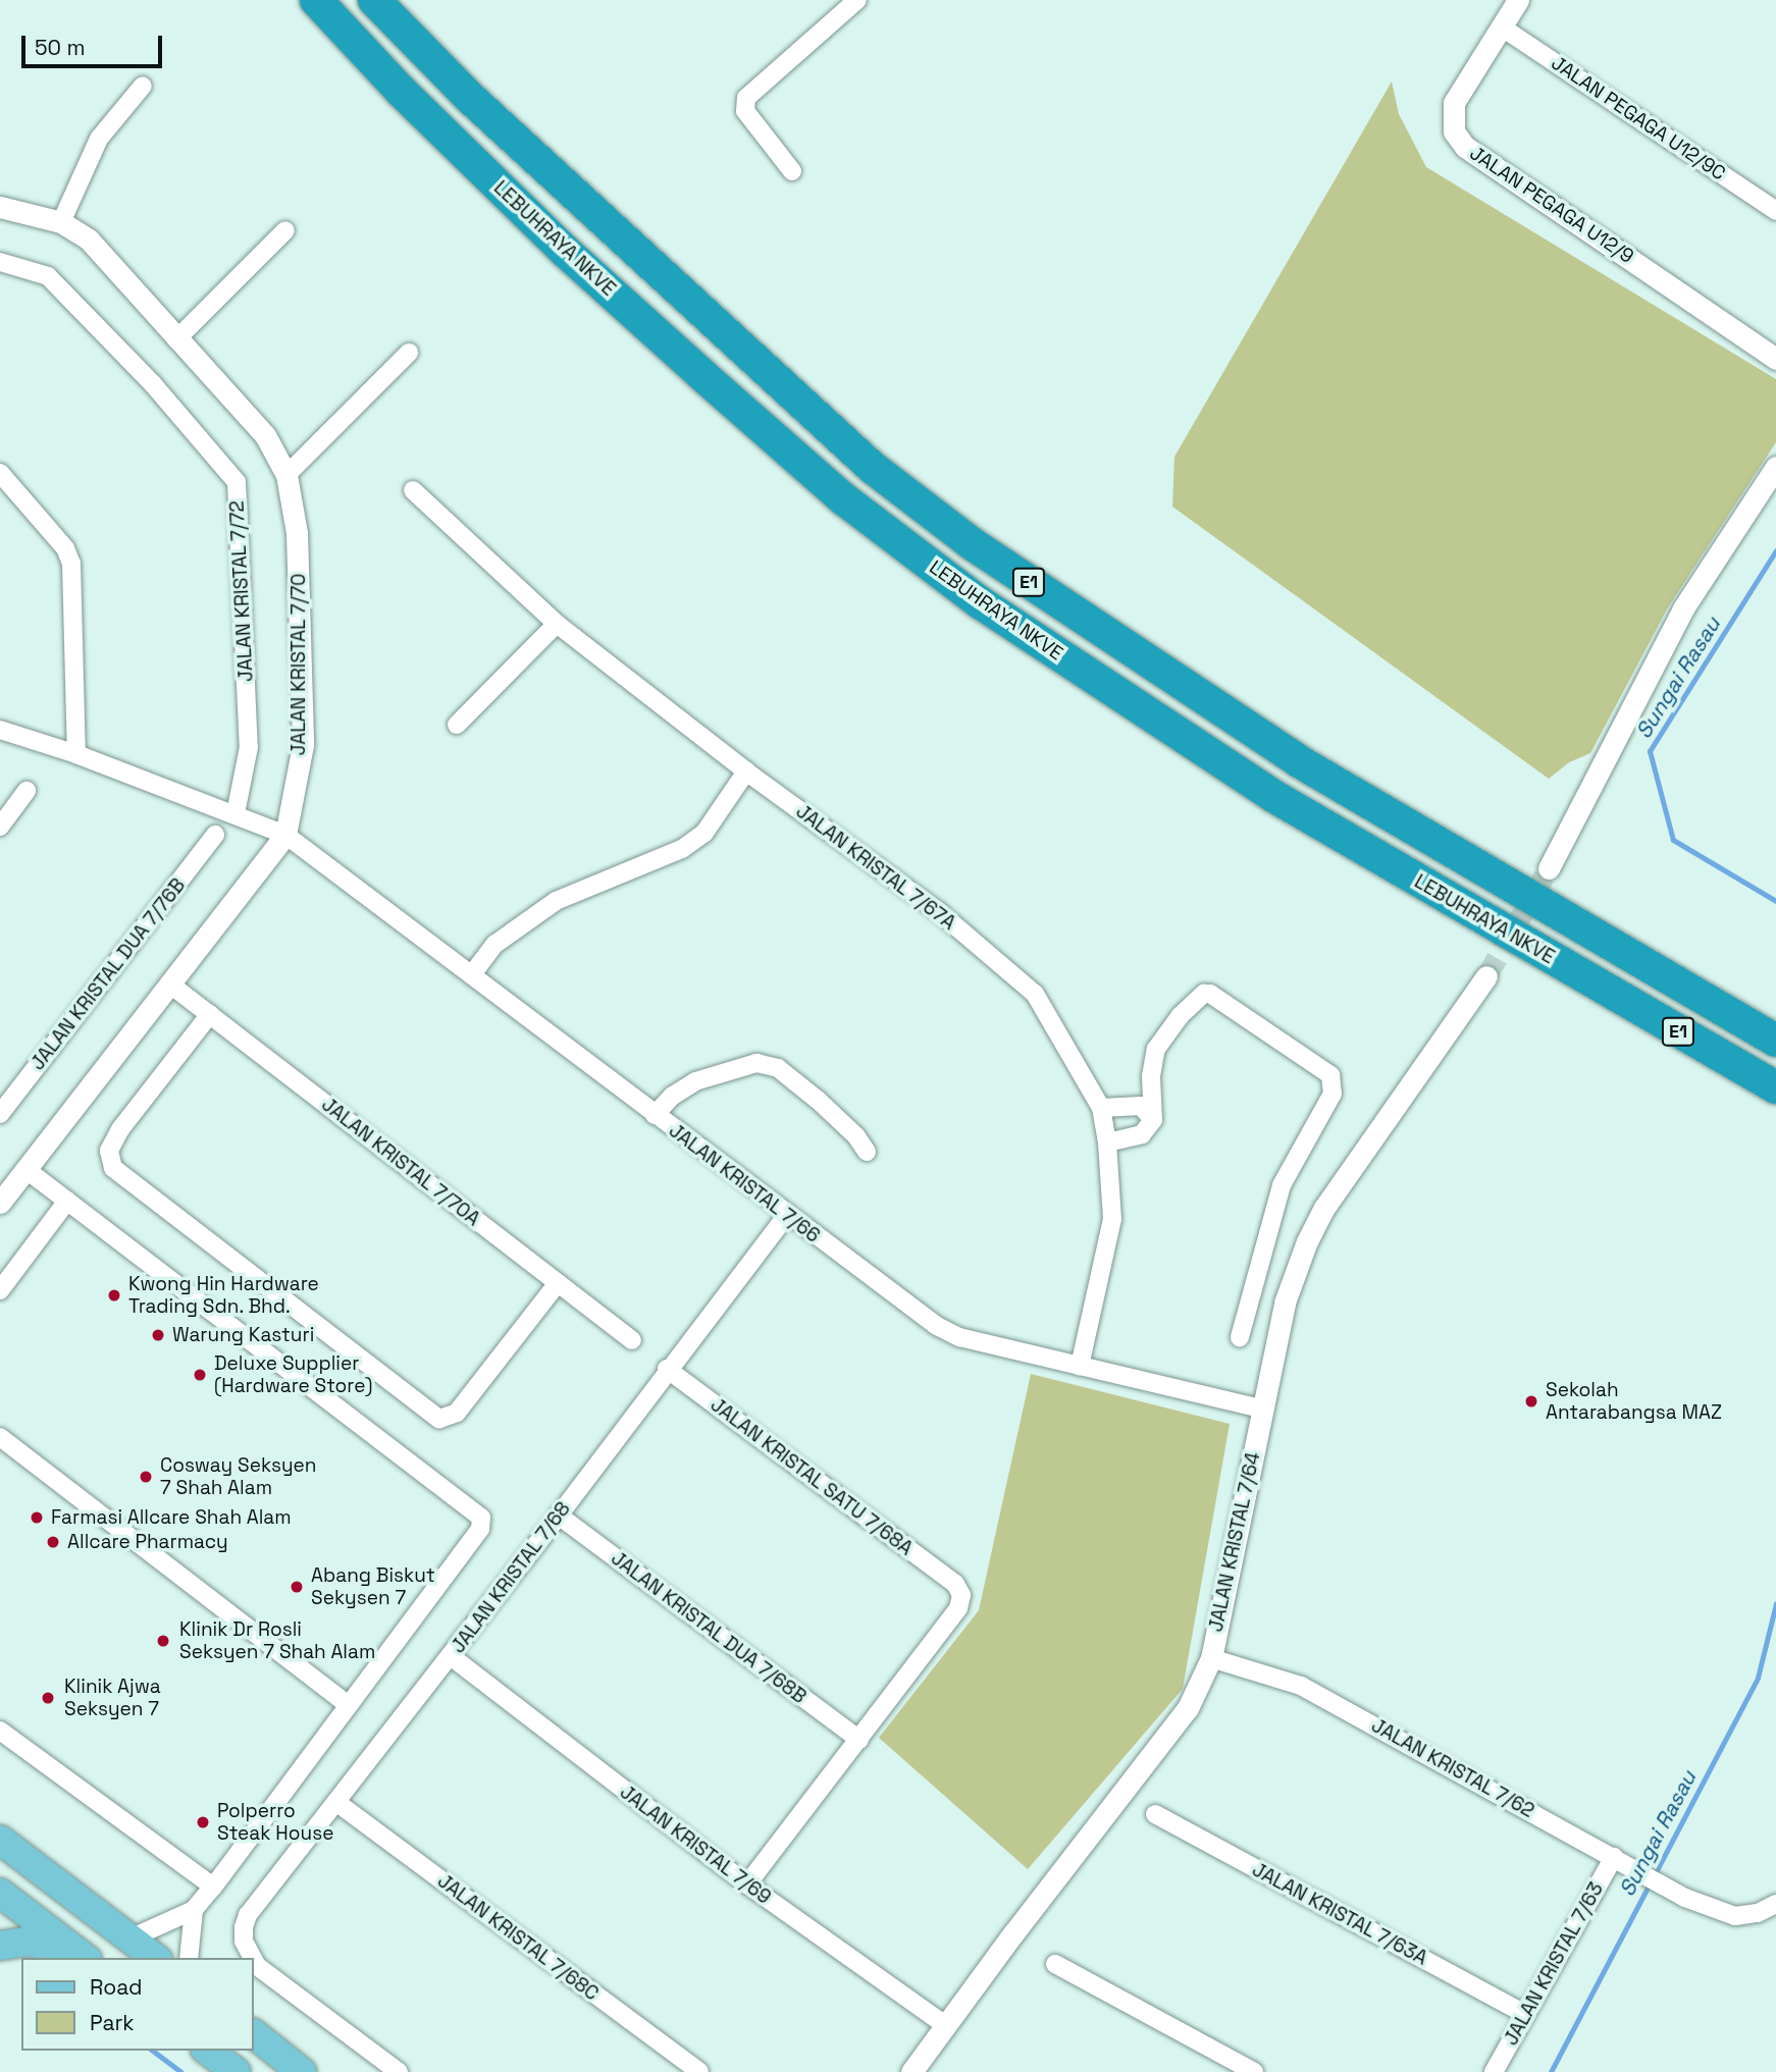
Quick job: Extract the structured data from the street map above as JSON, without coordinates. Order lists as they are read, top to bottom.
{
  "streets": {
    "highway": ["LEBUHRAYA NKVE", "E1"],
    "street": [
      "JALAN PEGAGA U12/9C",
      "JALAN PEGAGA U12/9",
      "JALAN KRISTAL 7/72",
      "JALAN KRISTAL 7/70",
      "JALAN KRISTAL 7/67A",
      "JALAN KRISTAL DUA 7/76B",
      "JALAN KRISTAL 7/70A",
      "JALAN KRISTAL 7/66",
      "JALAN KRISTAL SATU 7/68A",
      "JALAN KRISTAL 7/64",
      "JALAN KRISTAL 7/68",
      "JALAN KRISTAL DUA 7/68B",
      "JALAN KRISTAL 7/62",
      "JALAN KRISTAL 7/69",
      "JALAN KRISTAL 7/63A",
      "JALAN KRISTAL 7/68C",
      "JALAN KRISTAL 7/63"
    ]
  },
  "crossings": [
    ["JALAN PEGAGA U12/9C", "JALAN PEGAGA U12/9"],
    ["JALAN KRISTAL 7/72", "JALAN KRISTAL 7/66"],
    ["JALAN KRISTAL 7/70", "JALAN KRISTAL 7/70A"],
    ["JALAN KRISTAL 7/70", "JALAN KRISTAL 7/66"],
    ["JALAN KRISTAL 7/67A", "JALAN KRISTAL 7/66"],
    ["JALAN KRISTAL 7/66", "JALAN KRISTAL 7/64"],
    ["JALAN KRISTAL 7/66", "JALAN KRISTAL 7/68"],
    ["JALAN KRISTAL SATU 7/68A", "JALAN KRISTAL 7/68"],
    ["JALAN KRISTAL SATU 7/68A", "JALAN KRISTAL DUA 7/68B"],
    ["JALAN KRISTAL 7/64", "JALAN KRISTAL 7/62"],
    ["JALAN KRISTAL 7/64", "JALAN KRISTAL 7/69"],
    ["JALAN KRISTAL 7/68", "JALAN KRISTAL DUA 7/68B"],
    ["JALAN KRISTAL 7/68", "JALAN KRISTAL 7/69"],
    ["JALAN KRISTAL 7/68", "JALAN KRISTAL 7/68C"],
    ["JALAN KRISTAL 7/62", "JALAN KRISTAL 7/63"],
    ["JALAN KRISTAL 7/63A", "JALAN KRISTAL 7/63"]
  ],
  "water": ["Sungai Rasau"],
  "places": [
    "Kwong Hin Hardware Trading Sdn. Bhd.",
    "Warung Kasturi",
    "Deluxe Supplier (Hardware Store)",
    "Sekolah Antarabangsa MAZ",
    "Cosway Seksyen 7 Shah Alam",
    "Farmasi Allcare Shah Alam",
    "Allcare Pharmacy",
    "Abang Biskut Sekysen 7",
    "Klinik Dr Rosli Seksyen 7 Shah Alam",
    "Klinik Ajwa Seksyen 7",
    "Polperro Steak House"
  ],
  "legend": ["Road", "Park"],
  "scale_bar": "50 m"
}
